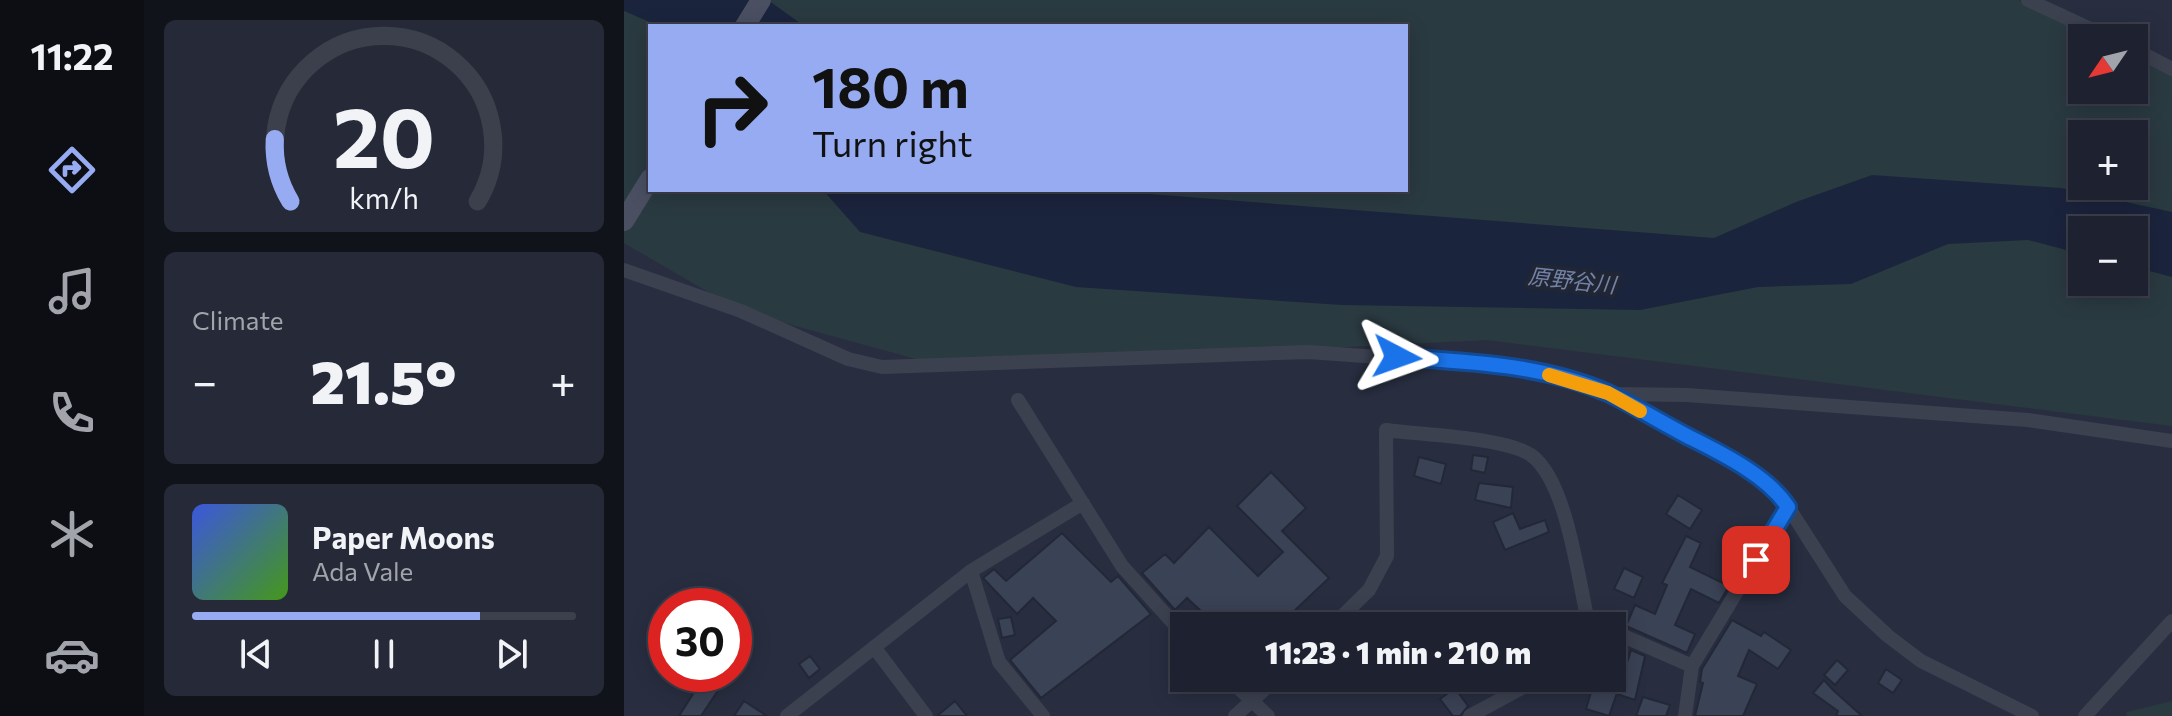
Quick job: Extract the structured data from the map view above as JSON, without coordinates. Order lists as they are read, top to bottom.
{
  "water": ["原野谷川"],
  "north": "bottom left",
  "page": {
    "tabs": "11:22",
    "map_buttons": ["+", "−"],
    "turn": ["180 m", "Turn right"],
    "tile": "Climate",
    "heat": ["−", "21.5°", "+"],
    "song": ["Paper Moons", "Ada Vale"],
    "limit": "30",
    "trip": "11:23 · 1 min · 210 m",
    "gauge": ["20", "km/h"]
  }
}
